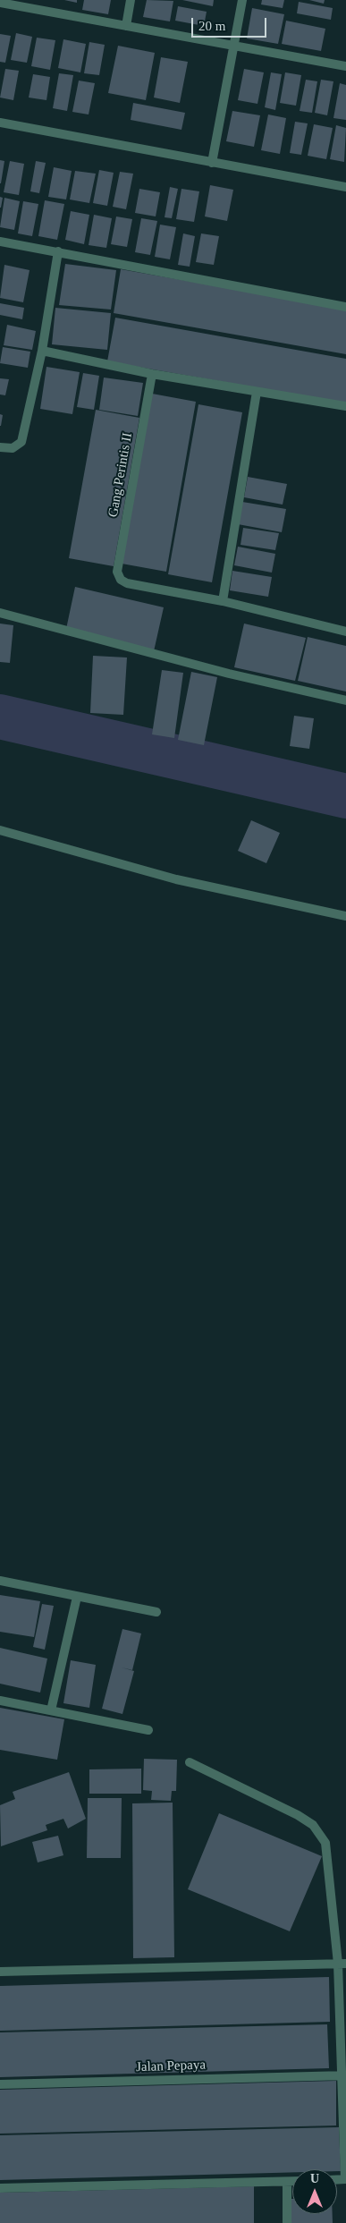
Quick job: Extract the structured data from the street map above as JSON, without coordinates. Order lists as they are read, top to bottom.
{
  "streets": {
    "street": ["Gang Perintis II", "Jalan Pepaya"]
  },
  "scale_bar": "20 m",
  "north": "top"
}
